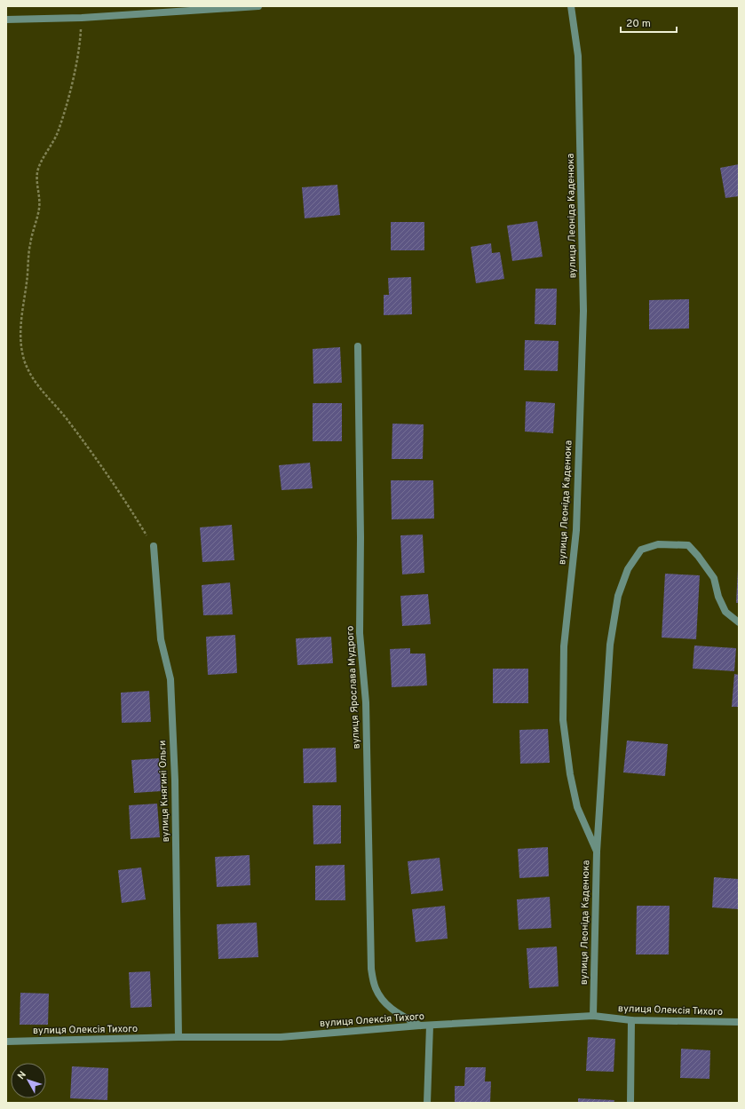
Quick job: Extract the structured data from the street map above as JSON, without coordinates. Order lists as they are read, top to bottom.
{
  "streets": {
    "street": [
      "вулиця Леоніда Каденюка",
      "вулиця Ярослава Мудрого",
      "вулиця Княгині Ольги",
      "вулиця Олексія Тихого"
    ]
  },
  "crossings": [
    ["вулиця Леоніда Каденюка", "вулиця Олексія Тихого"],
    ["вулиця Ярослава Мудрого", "вулиця Олексія Тихого"],
    ["вулиця Княгині Ольги", "вулиця Олексія Тихого"]
  ],
  "scale_bar": "20 m",
  "north": "top left"
}
